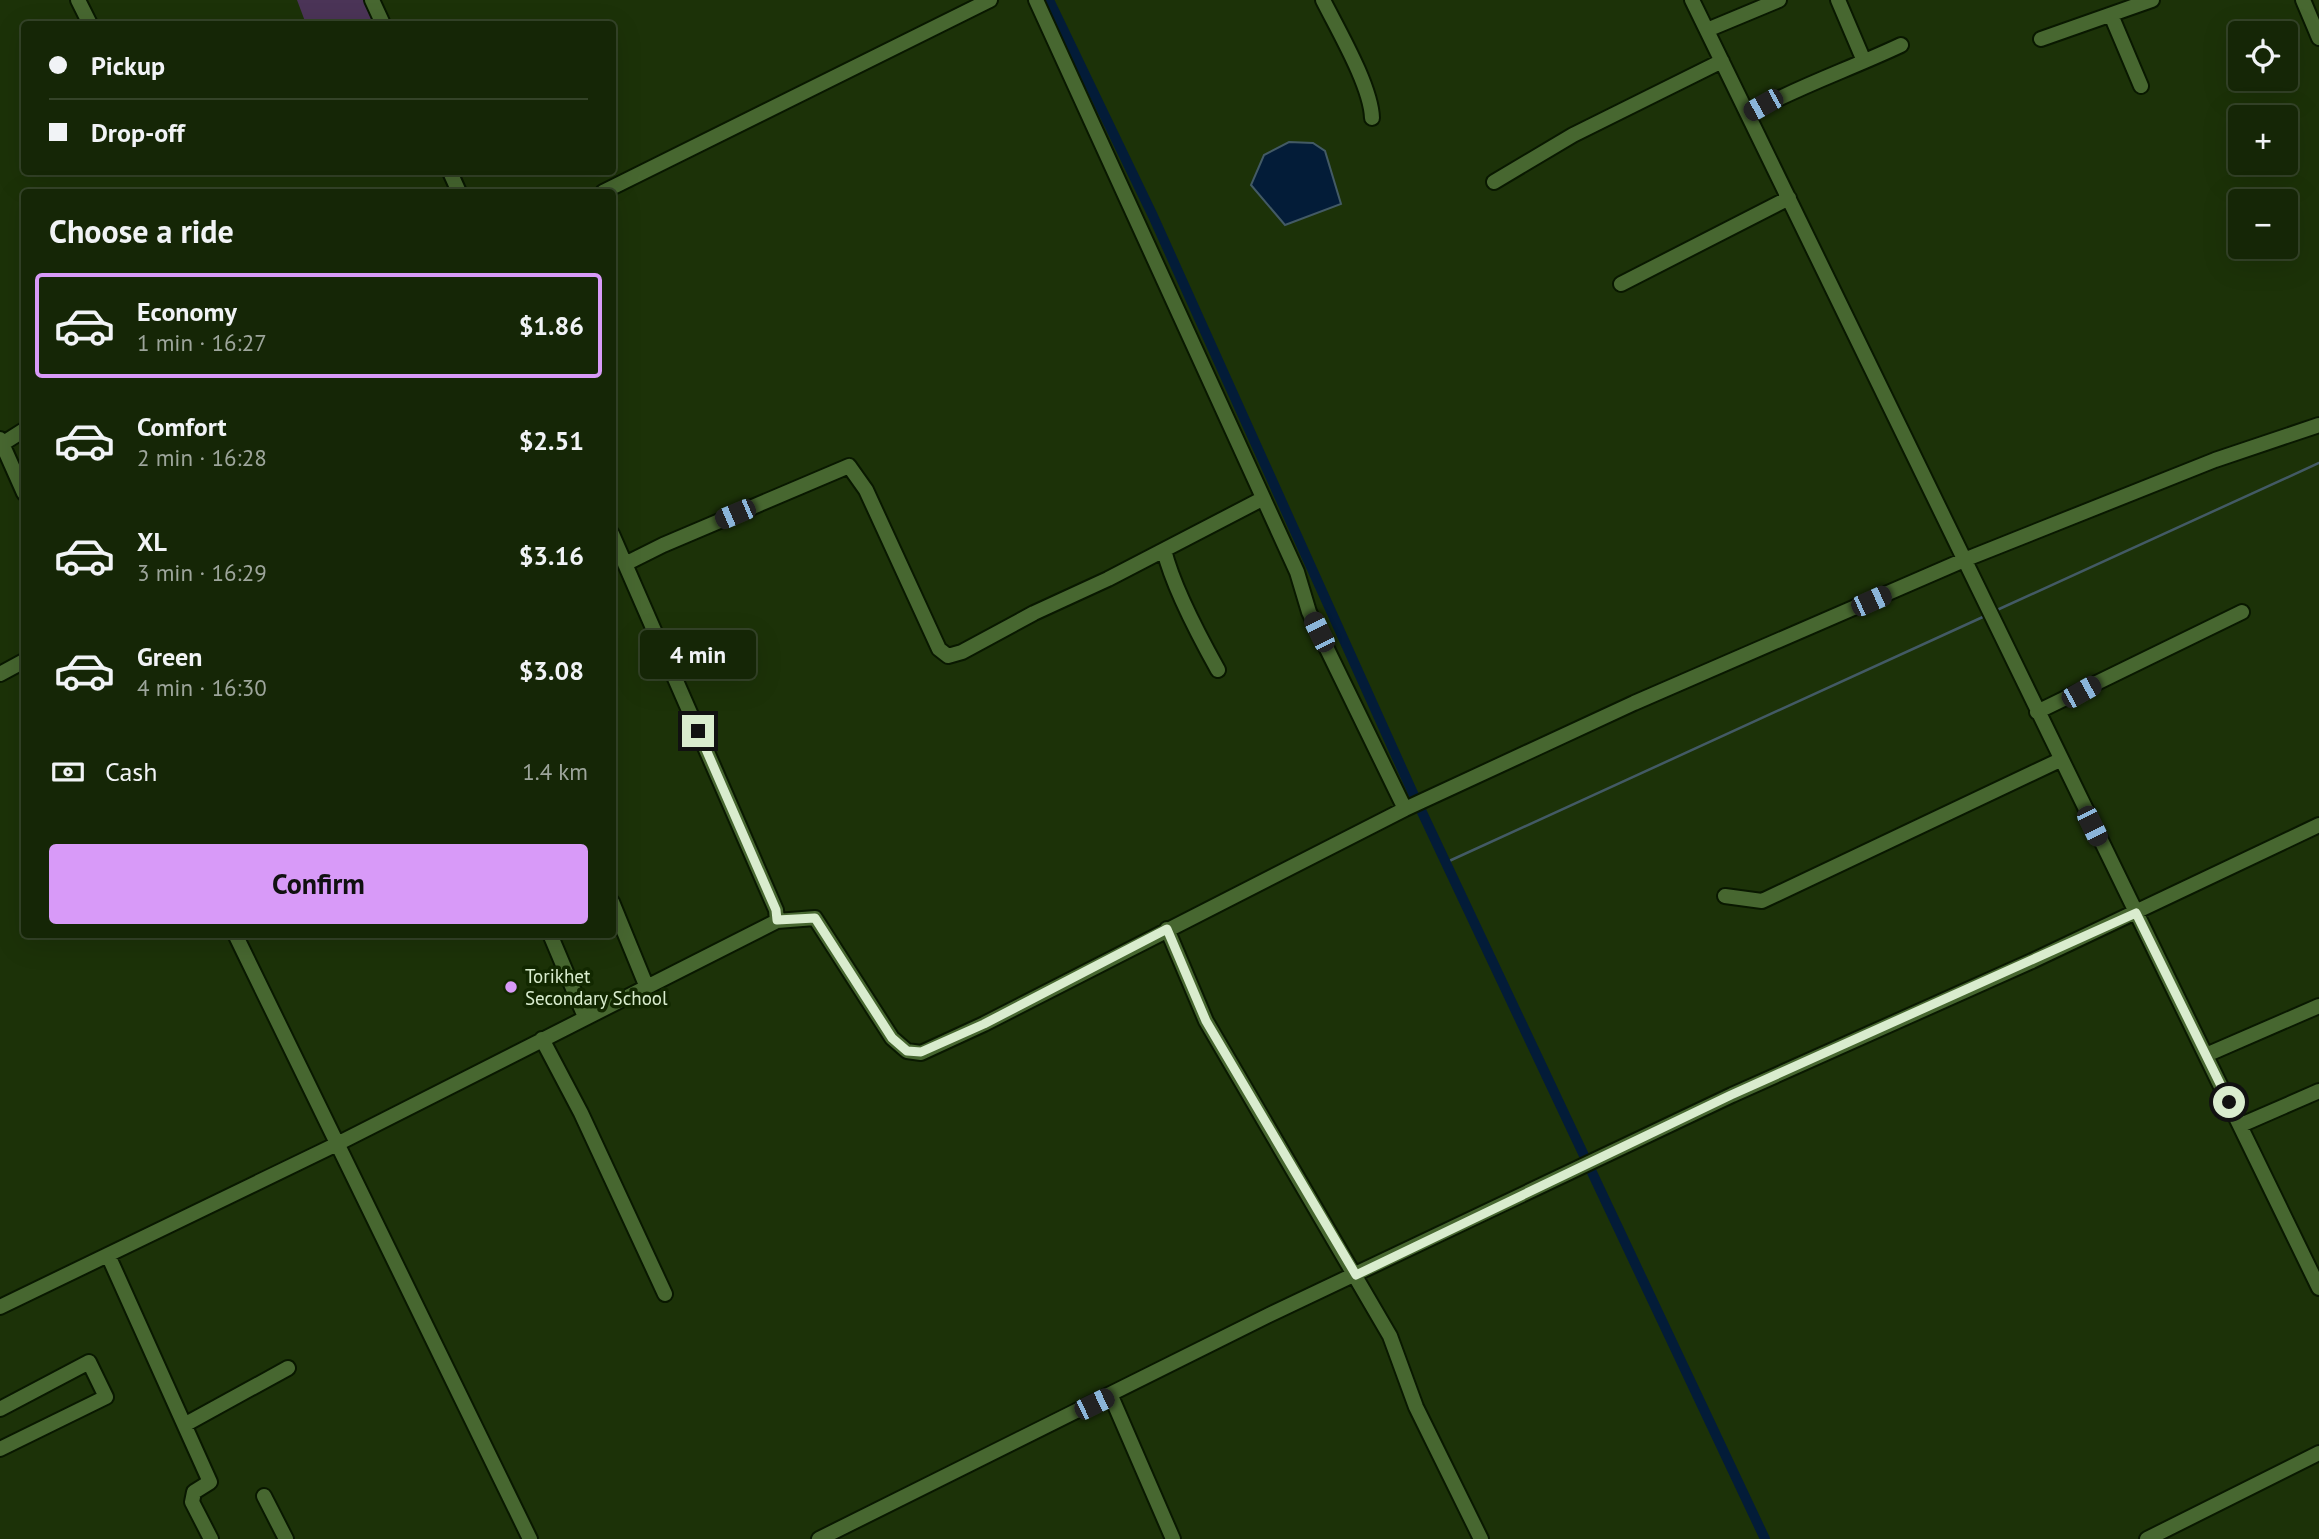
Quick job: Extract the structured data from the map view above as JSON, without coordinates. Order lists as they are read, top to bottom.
{
  "places": ["Torikhet Secondary School"],
  "page": {
    "map_buttons": ["+", "−"],
    "banner": ["Pickup", "Drop-off"],
    "heading": "Choose a ride",
    "list": [
      {
        "name": "Economy",
        "note": "1 min · 16:27",
        "value": "$1.86"
      },
      {
        "name": "Comfort",
        "note": "2 min · 16:28",
        "value": "$2.51"
      },
      {
        "name": "XL",
        "note": "3 min · 16:29",
        "value": "$3.16"
      },
      {
        "name": "Green",
        "note": "4 min · 16:30",
        "value": "$3.08"
      }
    ],
    "bubble": "4 min",
    "pay": ["Cash", "1.4 km"],
    "buttons": "Confirm"
  }
}
